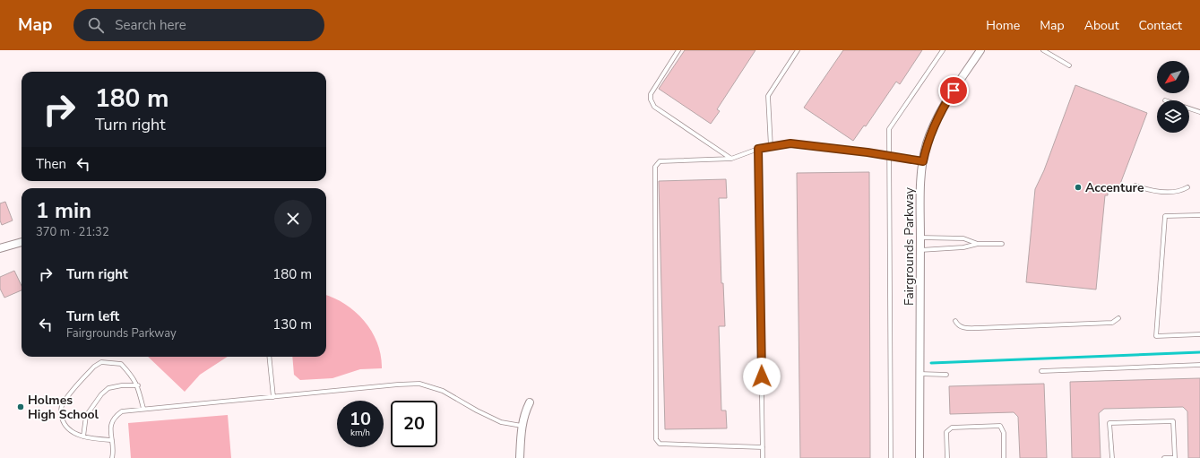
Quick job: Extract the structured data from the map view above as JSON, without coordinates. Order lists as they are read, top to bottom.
{
  "streets": {
    "street": ["Fairgrounds Parkway"]
  },
  "places": ["Accenture", "Holmes High School"],
  "north": "bottom left",
  "page": {
    "header": "Map",
    "search": "Search here",
    "nav": [
      "Home",
      "Map",
      "About",
      "Contact"
    ],
    "turn": ["180 m", "Turn right"],
    "then": "Then",
    "heading": ["1 min", "370 m · 21:32"],
    "list": [
      {
        "name": "Turn right",
        "value": "180 m"
      },
      {
        "name": "Turn left",
        "note": "Fairgrounds Parkway",
        "value": "130 m"
      }
    ],
    "speed": "10 km/h",
    "limit": "20"
  }
}
